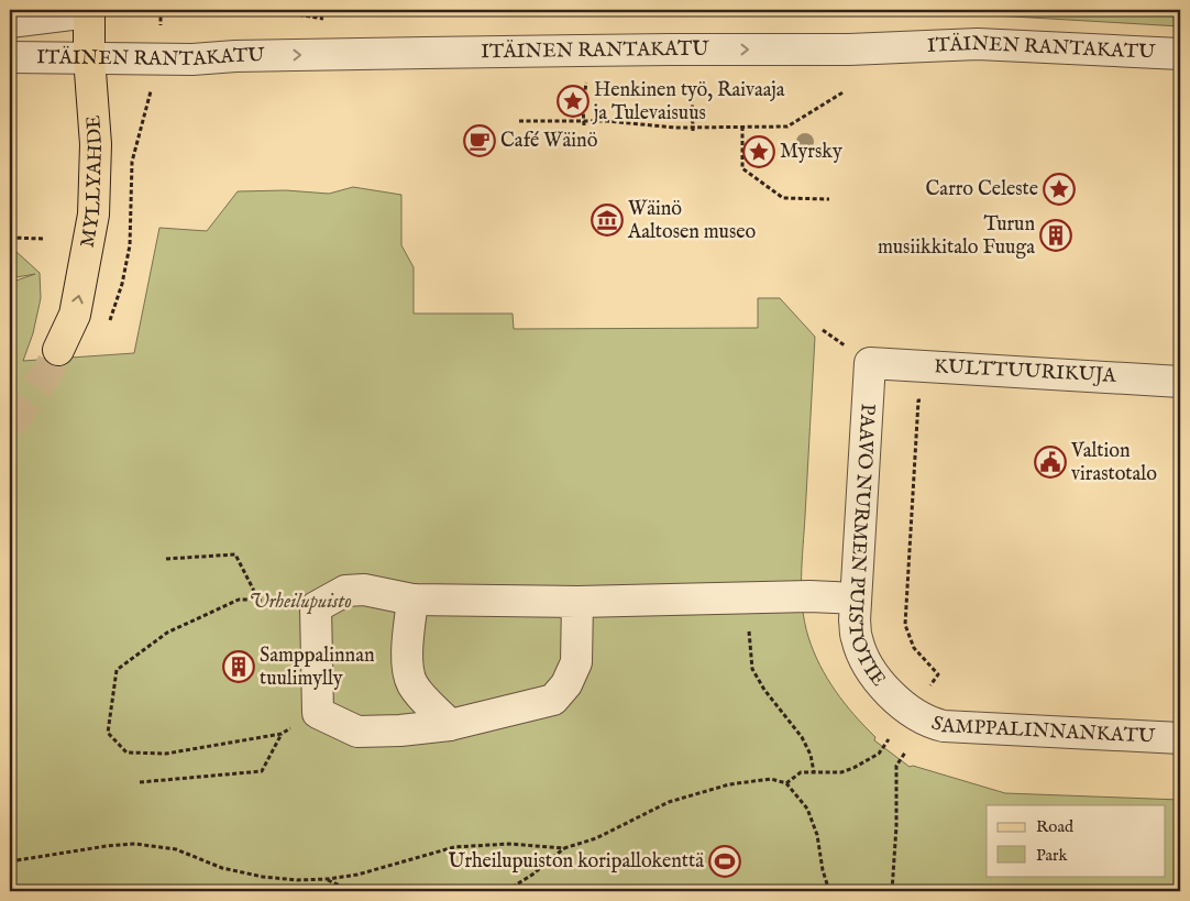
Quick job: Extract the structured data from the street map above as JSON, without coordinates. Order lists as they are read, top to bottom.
{
  "streets": {
    "main road": ["MYLLYAHDE"],
    "street": [
      "ITÄINEN RANTAKATU",
      "KULTTUURIKUJA",
      "PAAVO NURMEN PUISTOTIE",
      "SAMPPALINNANKATU"
    ]
  },
  "crossings": [
    ["ITÄINEN RANTAKATU", "MYLLYAHDE"],
    ["KULTTUURIKUJA", "PAAVO NURMEN PUISTOTIE"],
    ["PAAVO NURMEN PUISTOTIE", "SAMPPALINNANKATU"]
  ],
  "one_way": ["ITÄINEN RANTAKATU", "MYLLYAHDE"],
  "parks": ["Urheilupuisto"],
  "places": {
    "place": ["Henkinen työ, Raivaaja ja Tulevaisuus", "Myrsky", "Carro Celeste"],
    "cafe": ["Café Wäinö"],
    "museum": ["Wäinö Aaltosen museo"],
    "building": ["Turun musiikkitalo Fuuga", "Samppalinnan tuulimylly"],
    "public building": ["Valtion virastotalo"],
    "sports": ["Urheilupuiston koripallokenttä"]
  },
  "legend": ["Road", "Park"]
}
